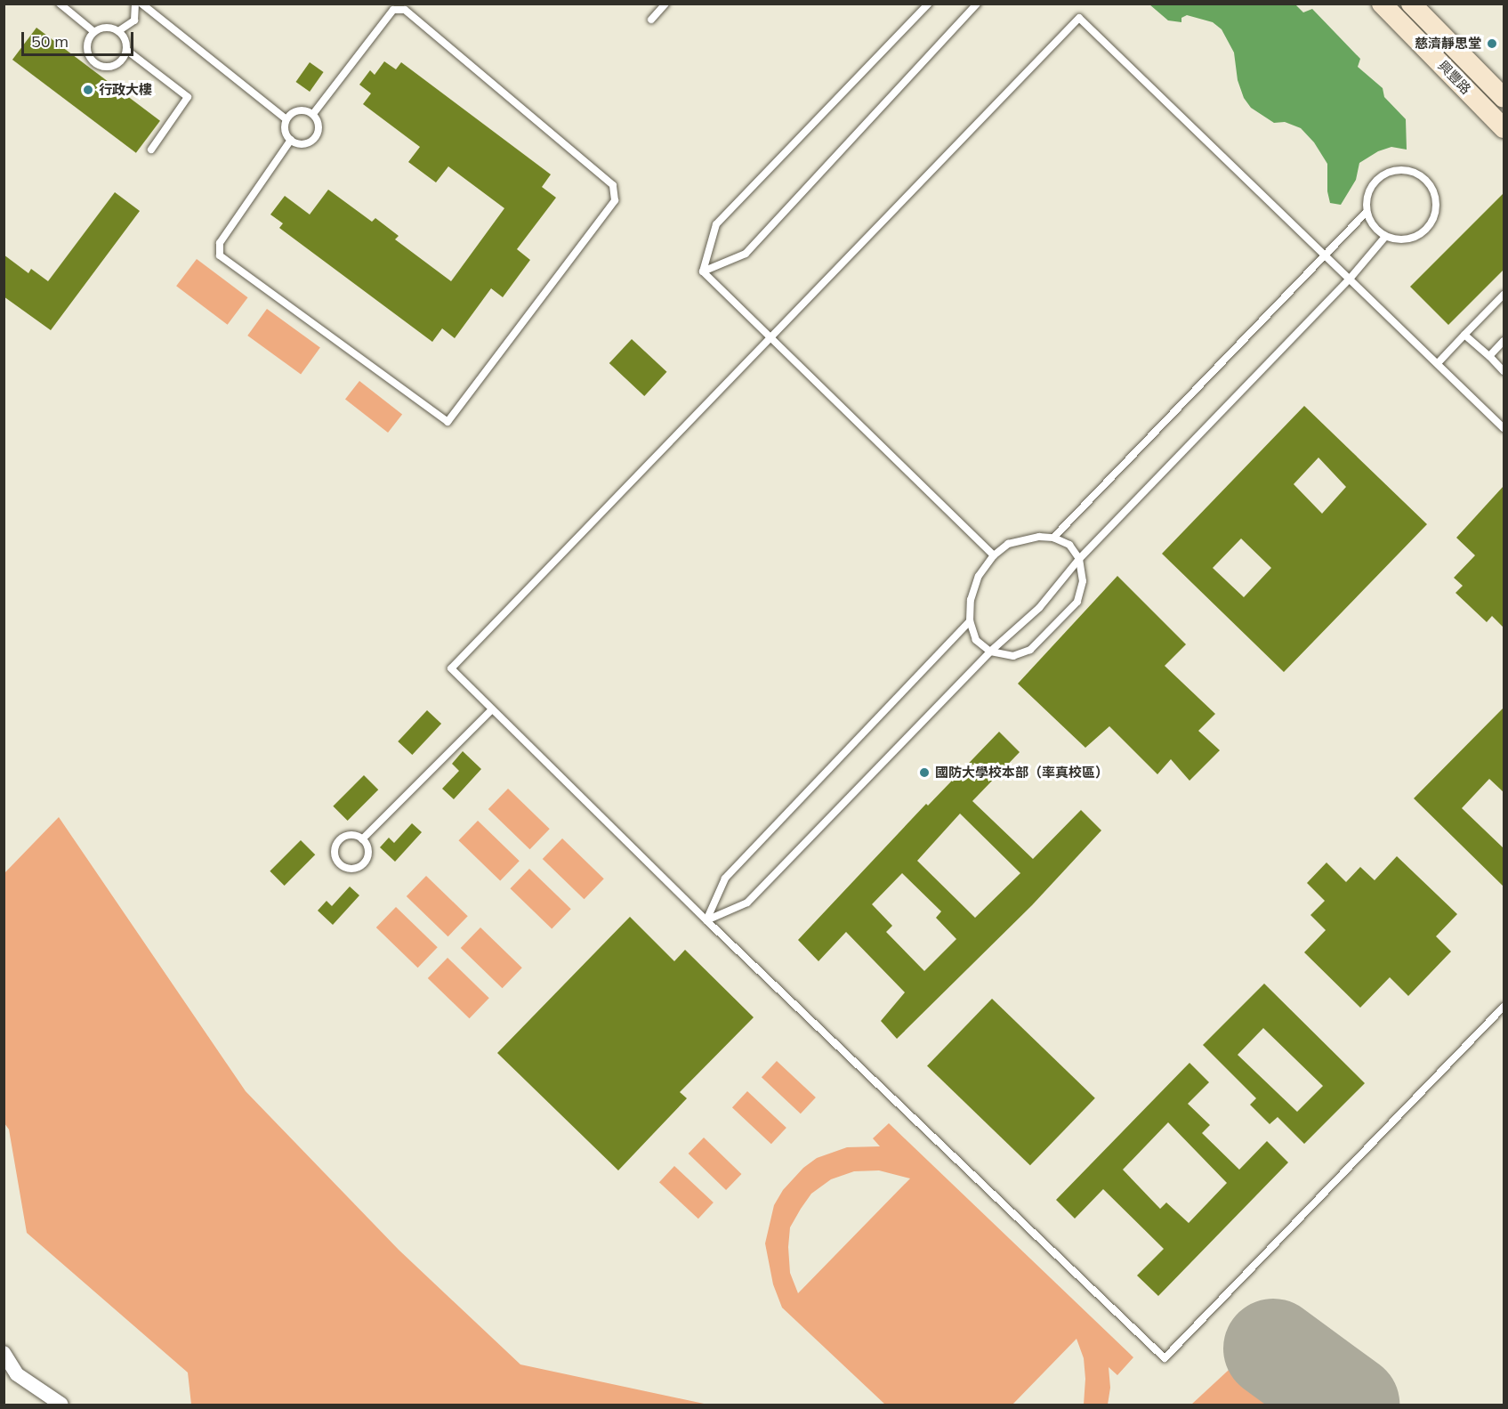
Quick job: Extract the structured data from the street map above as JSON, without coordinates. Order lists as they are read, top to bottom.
{
  "streets": {
    "main road": ["興豐路"]
  },
  "places": ["慈濟靜思堂", "行政大樓", "國防大學校本部（率真校區）"],
  "scale_bar": "50 m"
}
